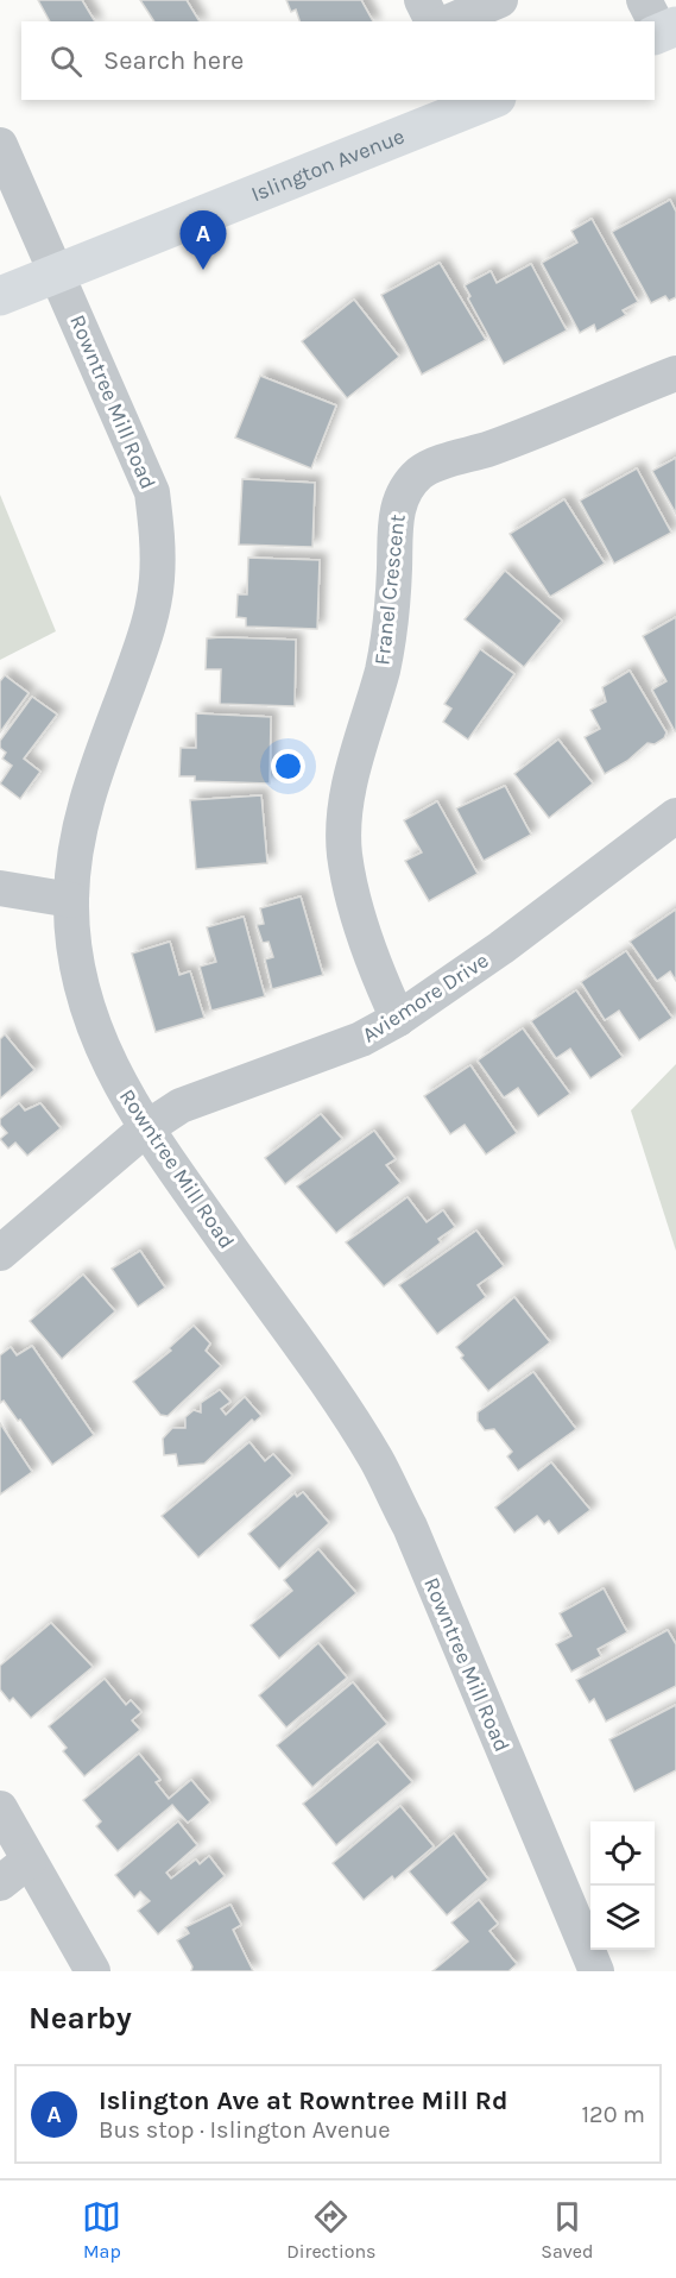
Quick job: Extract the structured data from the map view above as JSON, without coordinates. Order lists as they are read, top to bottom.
{
  "streets": {
    "main road": ["Islington Avenue"],
    "street": ["Rowntree Mill Road", "Franel Crescent", "Aviemore Drive"]
  },
  "crossings": [
    ["Islington Avenue", "Rowntree Mill Road"],
    ["Rowntree Mill Road", "Aviemore Drive"],
    ["Franel Crescent", "Aviemore Drive"]
  ],
  "page": {
    "search": "Search here",
    "pins": "A",
    "heading": "Nearby",
    "list": [
      {
        "mark": "A",
        "name": "Islington Ave at Rowntree Mill Rd",
        "note": "Bus stop · Islington Avenue",
        "value": "120 m"
      }
    ],
    "nav": ["Map", "Directions", "Saved"]
  }
}
